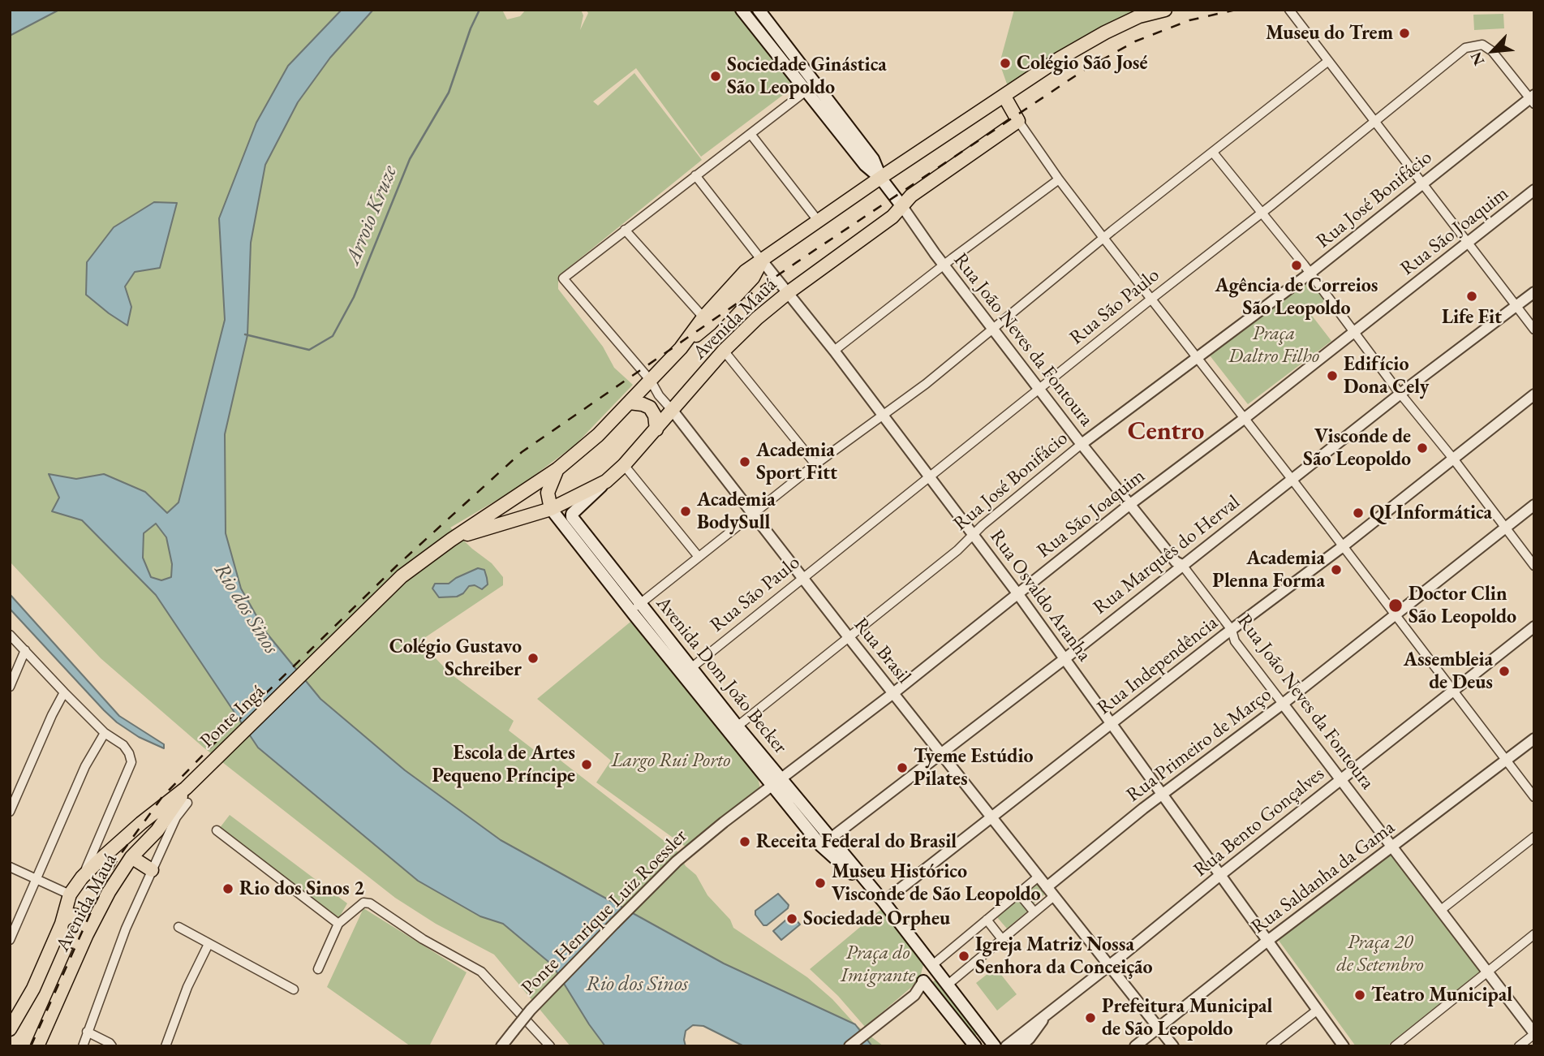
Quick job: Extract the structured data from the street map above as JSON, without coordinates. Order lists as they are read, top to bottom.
{
  "streets": {
    "main road": ["Avenida Mauá", "Avenida Dom João Becker", "Ponte Ingá"],
    "street": [
      "Rua José Bonifácio",
      "Rua São Joaquim",
      "Rua São Paulo",
      "Rua João Neves da Fontoura",
      "Rua Marquês do Herval",
      "Rua Osvaldo Aranha",
      "Rua Brasil",
      "Rua Independência",
      "Rua Primeiro de Março",
      "Rua Bento Gonçalves",
      "Rua Saldanha da Gama",
      "Ponte Henrique Luiz Roessler"
    ]
  },
  "crossings": [
    ["Rua José Bonifácio", "Rua São Paulo"],
    ["Rua José Bonifácio", "Rua João Neves da Fontoura"],
    ["Rua José Bonifácio", "Rua Osvaldo Aranha"],
    ["Rua José Bonifácio", "Rua Brasil"],
    ["Rua José Bonifácio", "Avenida Dom João Becker"],
    ["Rua São Joaquim", "Rua João Neves da Fontoura"],
    ["Rua São Joaquim", "Rua Osvaldo Aranha"],
    ["Rua São Joaquim", "Rua Brasil"],
    ["Rua São Joaquim", "Avenida Dom João Becker"],
    ["Rua São Joaquim", "Ponte Henrique Luiz Roessler"],
    ["Rua São Paulo", "Rua João Neves da Fontoura"],
    ["Rua São Paulo", "Rua Osvaldo Aranha"],
    ["Rua São Paulo", "Rua Brasil"],
    ["Rua São Paulo", "Avenida Dom João Becker"],
    ["Avenida Mauá", "Rua João Neves da Fontoura"],
    ["Avenida Mauá", "Rua Osvaldo Aranha"],
    ["Avenida Mauá", "Rua Brasil"],
    ["Avenida Mauá", "Avenida Dom João Becker"],
    ["Avenida Mauá", "Ponte Ingá"],
    ["Rua João Neves da Fontoura", "Rua Marquês do Herval"],
    ["Rua João Neves da Fontoura", "Rua Independência"],
    ["Rua João Neves da Fontoura", "Rua Primeiro de Março"],
    ["Rua João Neves da Fontoura", "Rua Bento Gonçalves"],
    ["Rua João Neves da Fontoura", "Rua Saldanha da Gama"],
    ["Rua Marquês do Herval", "Rua Osvaldo Aranha"],
    ["Rua Marquês do Herval", "Rua Brasil"],
    ["Rua Marquês do Herval", "Avenida Dom João Becker"],
    ["Rua Osvaldo Aranha", "Rua Independência"],
    ["Rua Osvaldo Aranha", "Rua Primeiro de Março"],
    ["Rua Osvaldo Aranha", "Rua Bento Gonçalves"],
    ["Rua Osvaldo Aranha", "Rua Saldanha da Gama"],
    ["Rua Brasil", "Rua Independência"],
    ["Rua Brasil", "Rua Primeiro de Março"],
    ["Rua Brasil", "Rua Bento Gonçalves"],
    ["Rua Brasil", "Rua Saldanha da Gama"],
    ["Rua Independência", "Avenida Dom João Becker"]
  ],
  "districts": ["Centro"],
  "water": ["Arroio Kruze", "Rio dos Sinos"],
  "parks": [
    "Praça Daltro Filho",
    "Largo Rui Porto",
    "Praça 20 de Setembro",
    "Praça do Imigrante"
  ],
  "places": [
    "Museu do Trem",
    "Colégio São José",
    "Sociedade Ginástica São Leopoldo",
    "Agência de Correios São Leopoldo",
    "Life Fit",
    "Edifício Dona Cely",
    "Visconde de São Leopoldo",
    "Academia Sport Fitt",
    "Academia BodySull",
    "QI Informática",
    "Academia Plenna Forma",
    "Doctor Clin São Leopoldo",
    "Colégio Gustavo Schreiber",
    "Assembleia de Deus",
    "Escola de Artes Pequeno Príncipe",
    "Tyeme Estúdio Pilates",
    "Receita Federal do Brasil",
    "Museu Histórico Visconde de São Leopoldo",
    "Rio dos Sinos 2",
    "Sociedade Orpheu",
    "Igreja Matriz Nossa Senhora da Conceição",
    "Teatro Municipal",
    "Prefeitura Municipal de São Leopoldo"
  ],
  "north": "bottom left"
}
